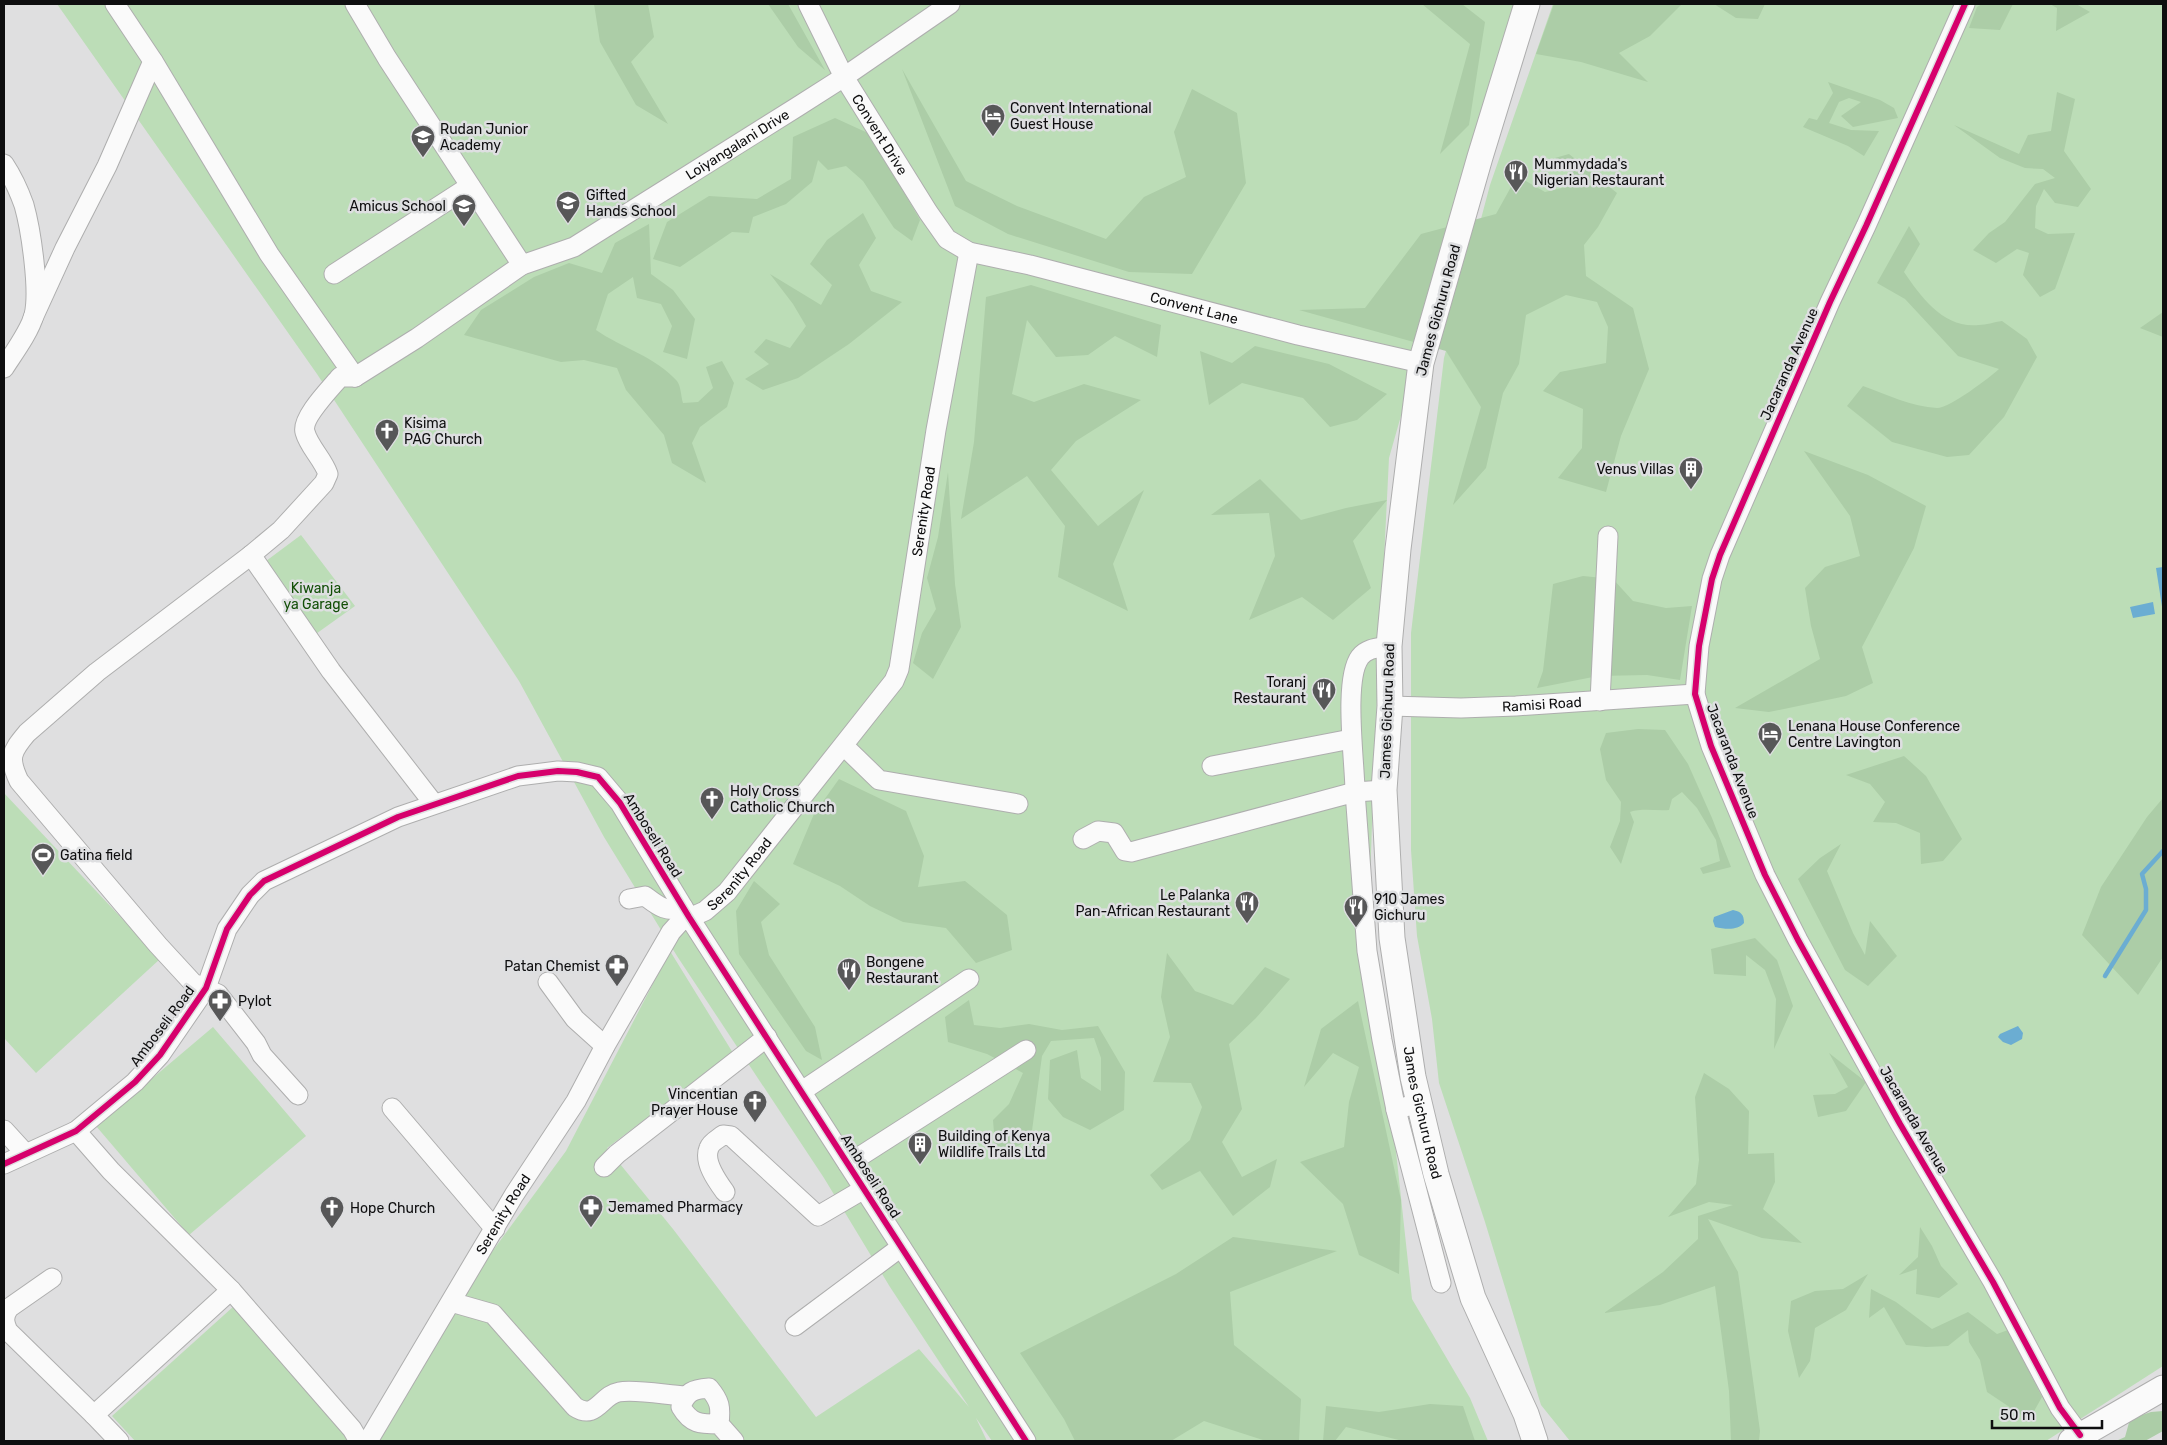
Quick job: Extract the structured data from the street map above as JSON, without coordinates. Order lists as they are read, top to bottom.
{
  "streets": {
    "main road": ["James Gichuru Road"],
    "street": [
      "Convent Drive",
      "Loiyangalani Drive",
      "Convent Lane",
      "Jacaranda Avenue",
      "Serenity Road",
      "Ramisi Road",
      "Amboseli Road"
    ]
  },
  "crossings": [
    ["Convent Drive", "Loiyangalani Drive"],
    ["Convent Drive", "Convent Lane"],
    ["Convent Drive", "Serenity Road"],
    ["Convent Lane", "James Gichuru Road"],
    ["Convent Lane", "Serenity Road"],
    ["James Gichuru Road", "Ramisi Road"],
    ["Jacaranda Avenue", "Ramisi Road"],
    ["Serenity Road", "Amboseli Road"]
  ],
  "parks": ["Kiwanja ya Garage"],
  "places": {
    "hotel": ["Convent International Guest House", "Lenana House Conference Centre Lavington"],
    "school or university": ["Rudan Junior Academy", "Gifted Hands School", "Amicus School"],
    "restaurant": [
      "Mummydada's Nigerian Restaurant",
      "Toranj Restaurant",
      "Le Palanka Pan-African Restaurant",
      "910 James Gichuru",
      "Bongene Restaurant"
    ],
    "church": [
      "Kisima PAG Church",
      "Holy Cross Catholic Church",
      "Vincentian Prayer House",
      "Hope Church"
    ],
    "building": ["Venus Villas", "Building of Kenya Wildlife Trails Ltd"],
    "sports": ["Gatina field"],
    "pharmacy": ["Patan Chemist", "Pylot", "Jemamed Pharmacy"]
  },
  "scale_bar": "50 m"
}
